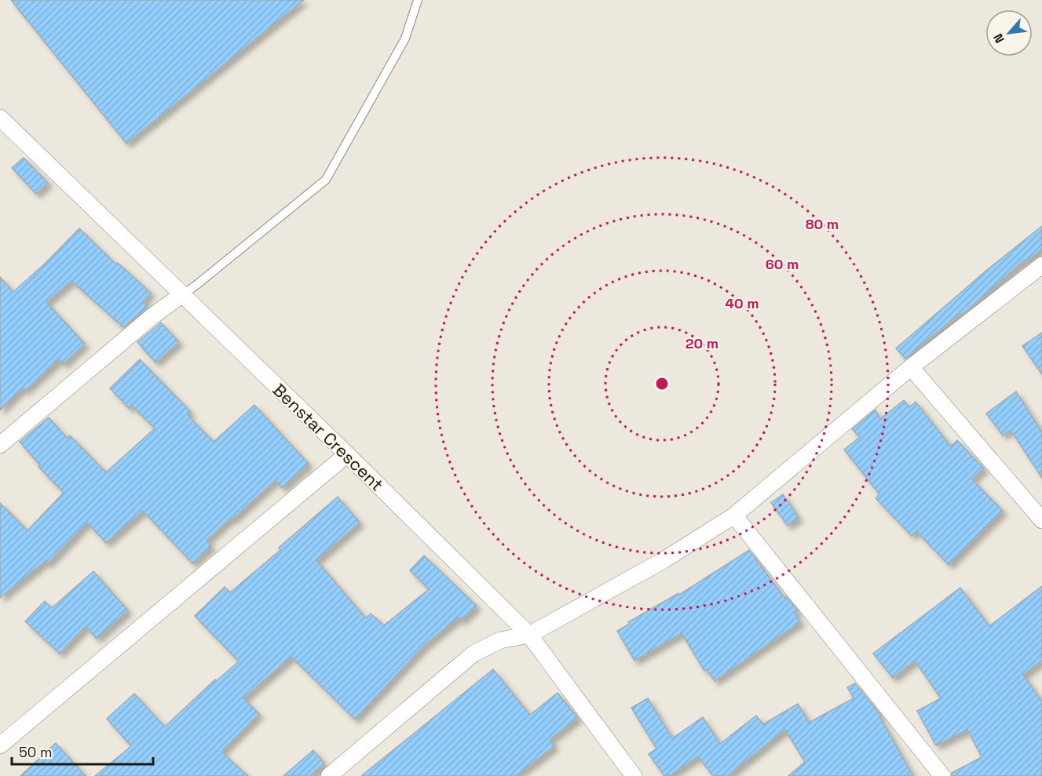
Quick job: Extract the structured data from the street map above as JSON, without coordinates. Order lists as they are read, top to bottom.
{
  "streets": {
    "street": ["Benstar Crescent"]
  },
  "scale_bar": "50 m",
  "north": "bottom left",
  "rings": [
    "80 m",
    "60 m",
    "40 m",
    "20 m"
  ]
}
